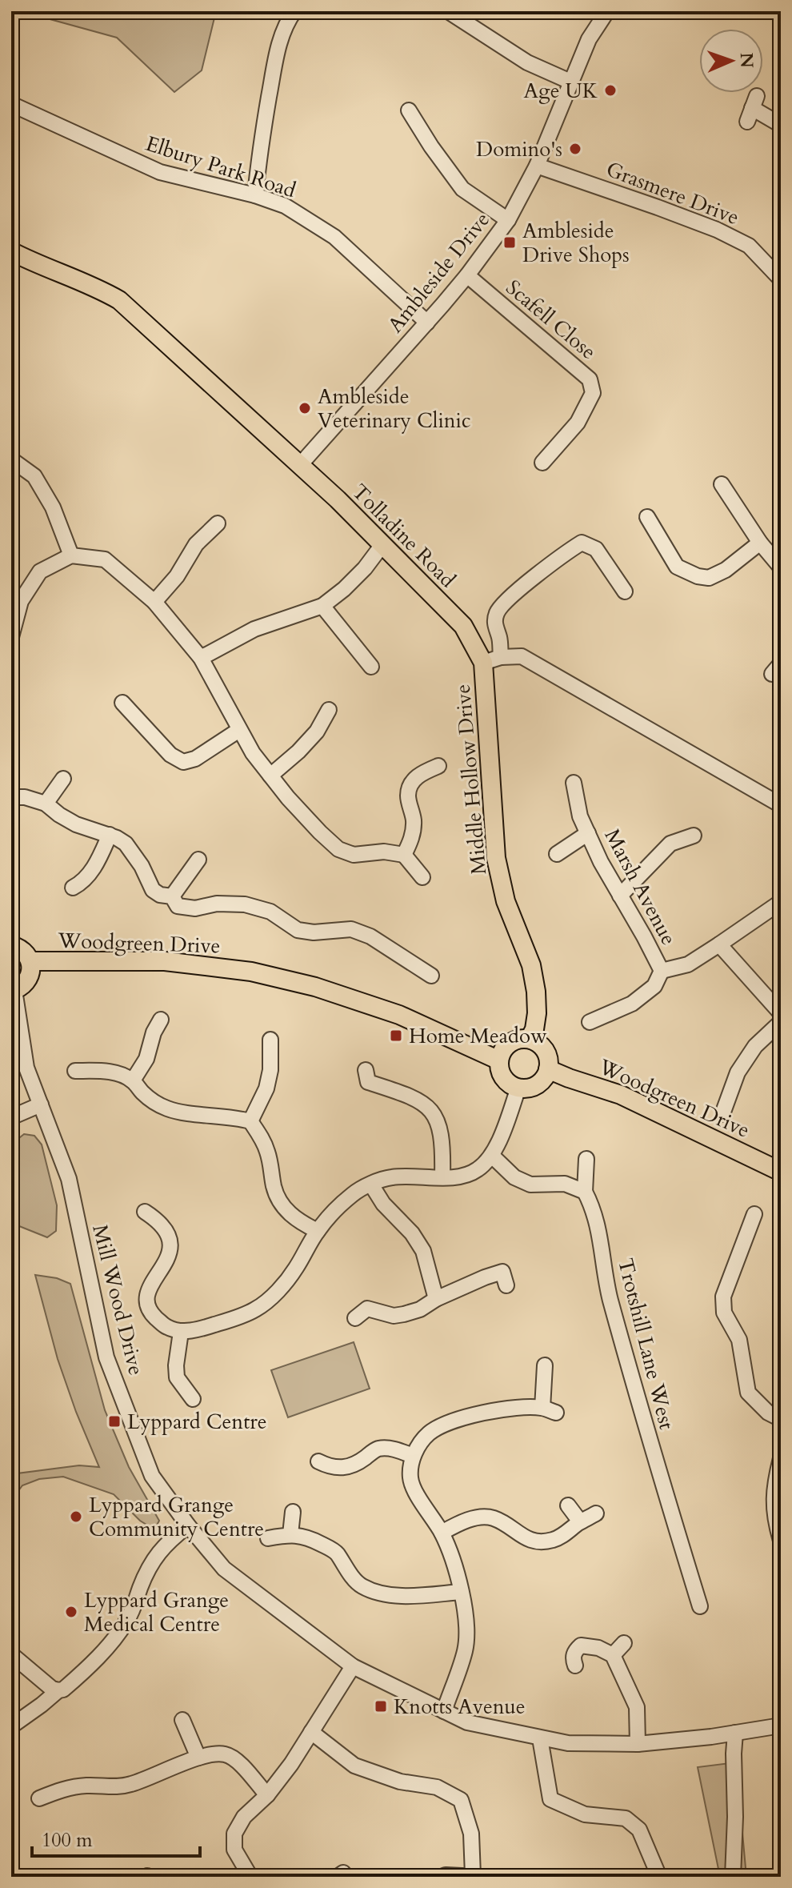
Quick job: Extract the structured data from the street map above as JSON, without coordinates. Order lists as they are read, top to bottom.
{
  "streets": {
    "main road": ["Tolladine Road", "Middle Hollow Drive", "Woodgreen Drive"],
    "street": [
      "Elbury Park Road",
      "Grasmere Drive",
      "Ambleside Drive",
      "Scafell Close",
      "Marsh Avenue",
      "Mill Wood Drive",
      "Trotshill Lane West"
    ]
  },
  "crossings": [
    ["Elbury Park Road", "Ambleside Drive"],
    ["Grasmere Drive", "Ambleside Drive"],
    ["Ambleside Drive", "Scafell Close"],
    ["Ambleside Drive", "Tolladine Road"],
    ["Tolladine Road", "Middle Hollow Drive"],
    ["Middle Hollow Drive", "Woodgreen Drive"]
  ],
  "places": {
    "other": [
      "Age UK",
      "Domino's",
      "Ambleside Veterinary Clinic",
      "Lyppard Grange Community Centre",
      "Lyppard Grange Medical Centre"
    ],
    "transit": [
      "Ambleside Drive Shops",
      "Home Meadow",
      "Lyppard Centre",
      "Knotts Avenue"
    ]
  },
  "scale_bar": "100 m",
  "north": "right"
}
